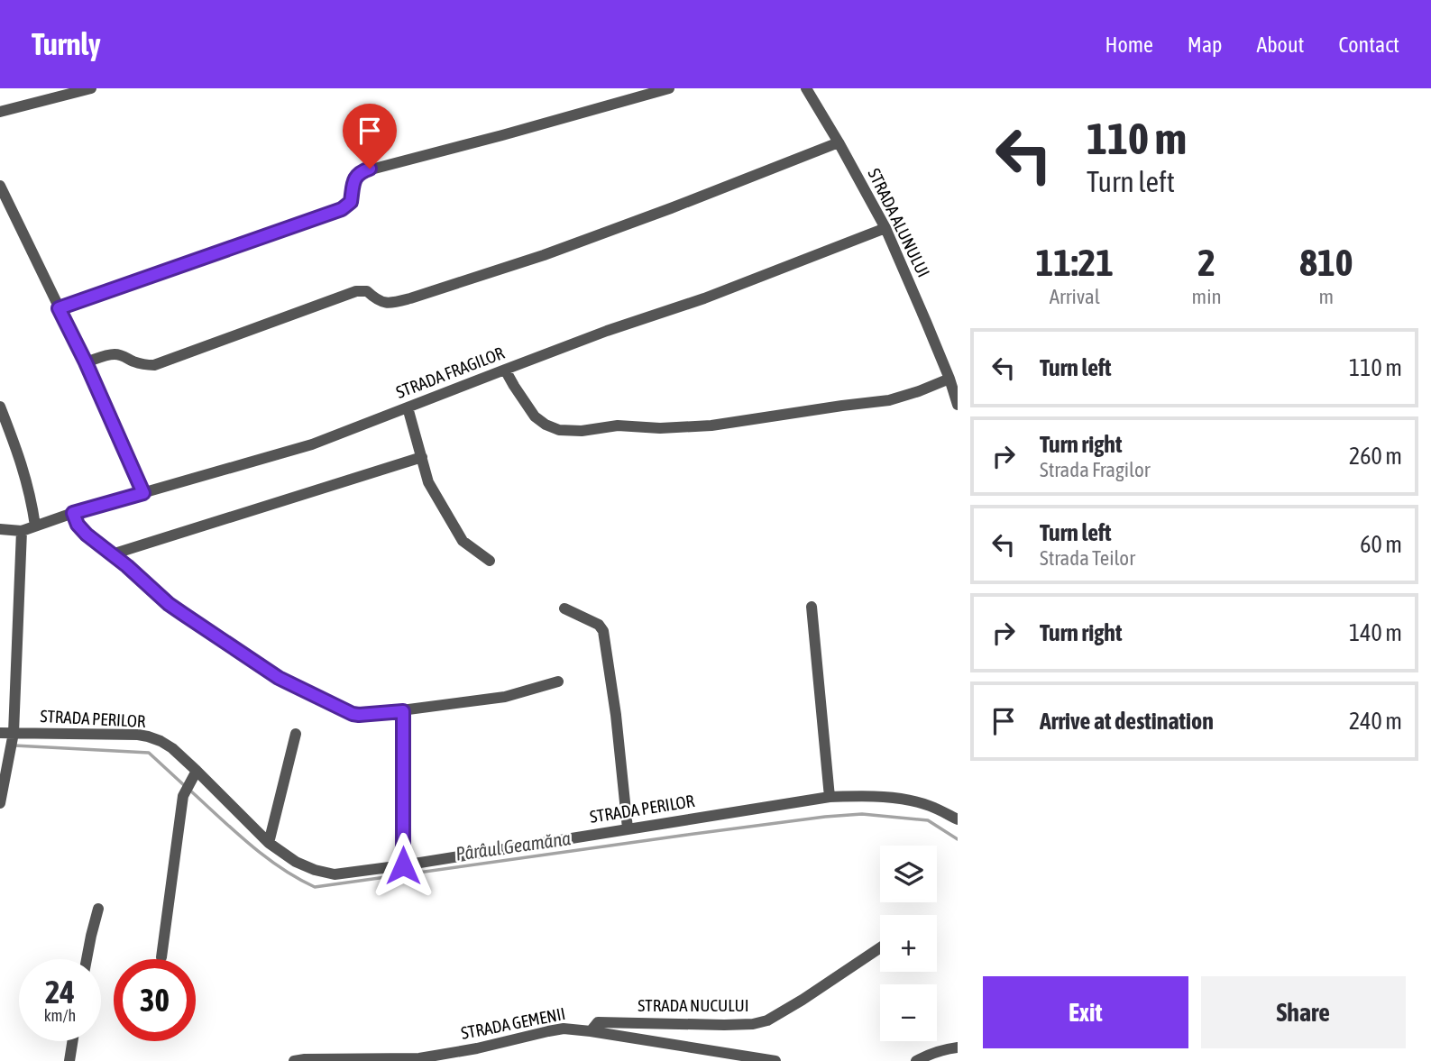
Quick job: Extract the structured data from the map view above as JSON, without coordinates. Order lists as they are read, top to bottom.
{
  "streets": {
    "street": [
      "STRADA ALUNULUI",
      "STRADA FRAGILOR",
      "STRADA PERILOR",
      "STRADA NUCULUI",
      "STRADA GEMENII"
    ]
  },
  "crossings": [
    ["STRADA ALUNULUI", "STRADA FRAGILOR"],
    ["STRADA NUCULUI", "STRADA GEMENII"]
  ],
  "water": ["Pârâul Geamăna"],
  "page": {
    "header": "Turnly",
    "nav": [
      "Home",
      "Map",
      "About",
      "Contact"
    ],
    "turn": ["110 m", "Turn left"],
    "eta": [
      "11:21",
      "Arrival",
      "2",
      "min",
      "810",
      "m"
    ],
    "list": [
      {
        "name": "Turn left",
        "value": "110 m"
      },
      {
        "name": "Turn right",
        "note": "Strada Fragilor",
        "value": "260 m"
      },
      {
        "name": "Turn left",
        "note": "Strada Teilor",
        "value": "60 m"
      },
      {
        "name": "Turn right",
        "value": "140 m"
      },
      {
        "name": "Arrive at destination",
        "value": "240 m"
      }
    ],
    "map_buttons": ["+", "−"],
    "speed": "24 km/h",
    "limit": "30",
    "buttons": ["Exit", "Share"]
  }
}
